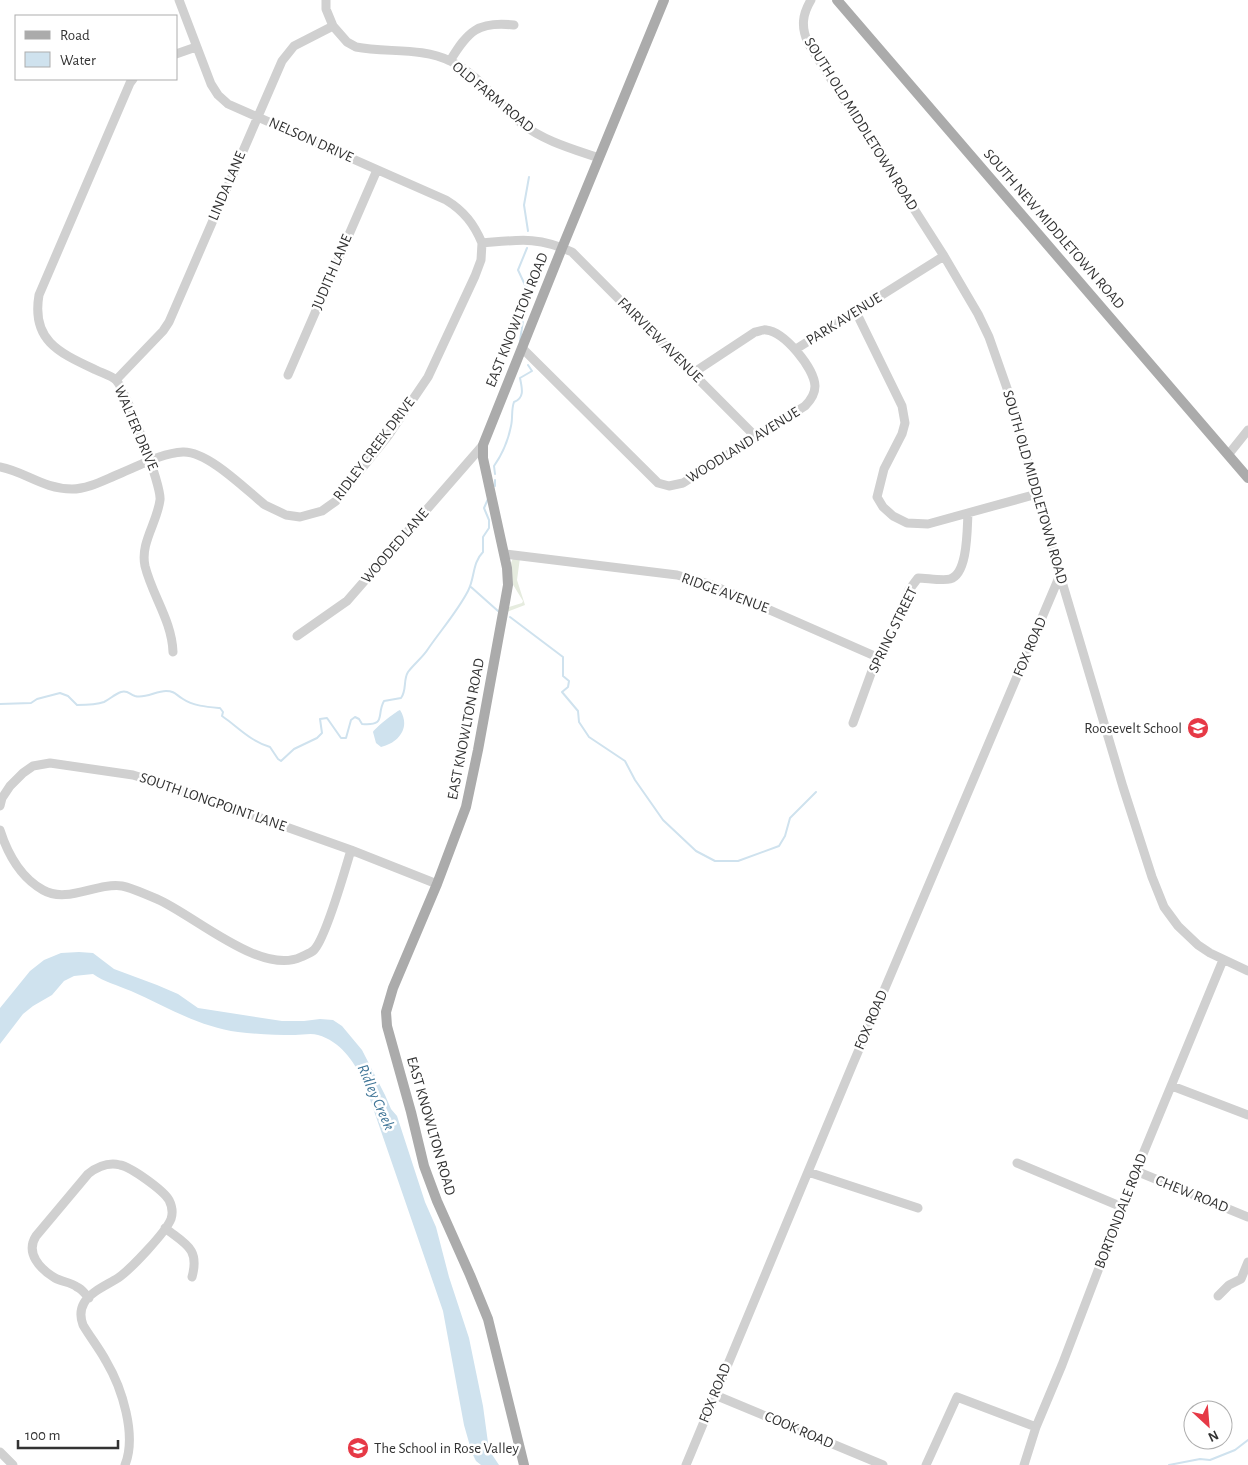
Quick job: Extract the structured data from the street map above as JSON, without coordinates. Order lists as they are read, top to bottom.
{
  "streets": {
    "main road": ["SOUTH NEW MIDDLETOWN ROAD", "EAST KNOWLTON ROAD"],
    "street": [
      "OLD FARM ROAD",
      "SOUTH OLD MIDDLETOWN ROAD",
      "NELSON DRIVE",
      "LINDA LANE",
      "JUDITH LANE",
      "PARK AVENUE",
      "FAIRVIEW AVENUE",
      "WALTER DRIVE",
      "WOODLAND AVENUE",
      "RIDLEY CREEK DRIVE",
      "WOODED LANE",
      "RIDGE AVENUE",
      "SPRING STREET",
      "FOX ROAD",
      "SOUTH LONGPOINT LANE",
      "CHEW ROAD",
      "BORTONDALE ROAD",
      "COOK ROAD"
    ]
  },
  "crossings": [
    ["OLD FARM ROAD", "LINDA LANE"],
    ["OLD FARM ROAD", "EAST KNOWLTON ROAD"],
    ["SOUTH OLD MIDDLETOWN ROAD", "PARK AVENUE"],
    ["SOUTH OLD MIDDLETOWN ROAD", "FOX ROAD"],
    ["SOUTH OLD MIDDLETOWN ROAD", "BORTONDALE ROAD"],
    ["NELSON DRIVE", "LINDA LANE"],
    ["NELSON DRIVE", "JUDITH LANE"],
    ["NELSON DRIVE", "RIDLEY CREEK DRIVE"],
    ["LINDA LANE", "WALTER DRIVE"],
    ["PARK AVENUE", "FAIRVIEW AVENUE"],
    ["PARK AVENUE", "WOODLAND AVENUE"],
    ["EAST KNOWLTON ROAD", "FAIRVIEW AVENUE"],
    ["EAST KNOWLTON ROAD", "WOODLAND AVENUE"],
    ["EAST KNOWLTON ROAD", "WOODED LANE"],
    ["EAST KNOWLTON ROAD", "RIDGE AVENUE"],
    ["EAST KNOWLTON ROAD", "SOUTH LONGPOINT LANE"],
    ["FAIRVIEW AVENUE", "WOODLAND AVENUE"],
    ["WALTER DRIVE", "RIDLEY CREEK DRIVE"],
    ["RIDGE AVENUE", "SPRING STREET"],
    ["FOX ROAD", "COOK ROAD"],
    ["CHEW ROAD", "BORTONDALE ROAD"]
  ],
  "water": ["Ridley Creek"],
  "places": {
    "school or university": ["Roosevelt School", "The School in Rose Valley"]
  },
  "legend": ["Road", "Water"],
  "scale_bar": "100 m",
  "north": "bottom right"
}
